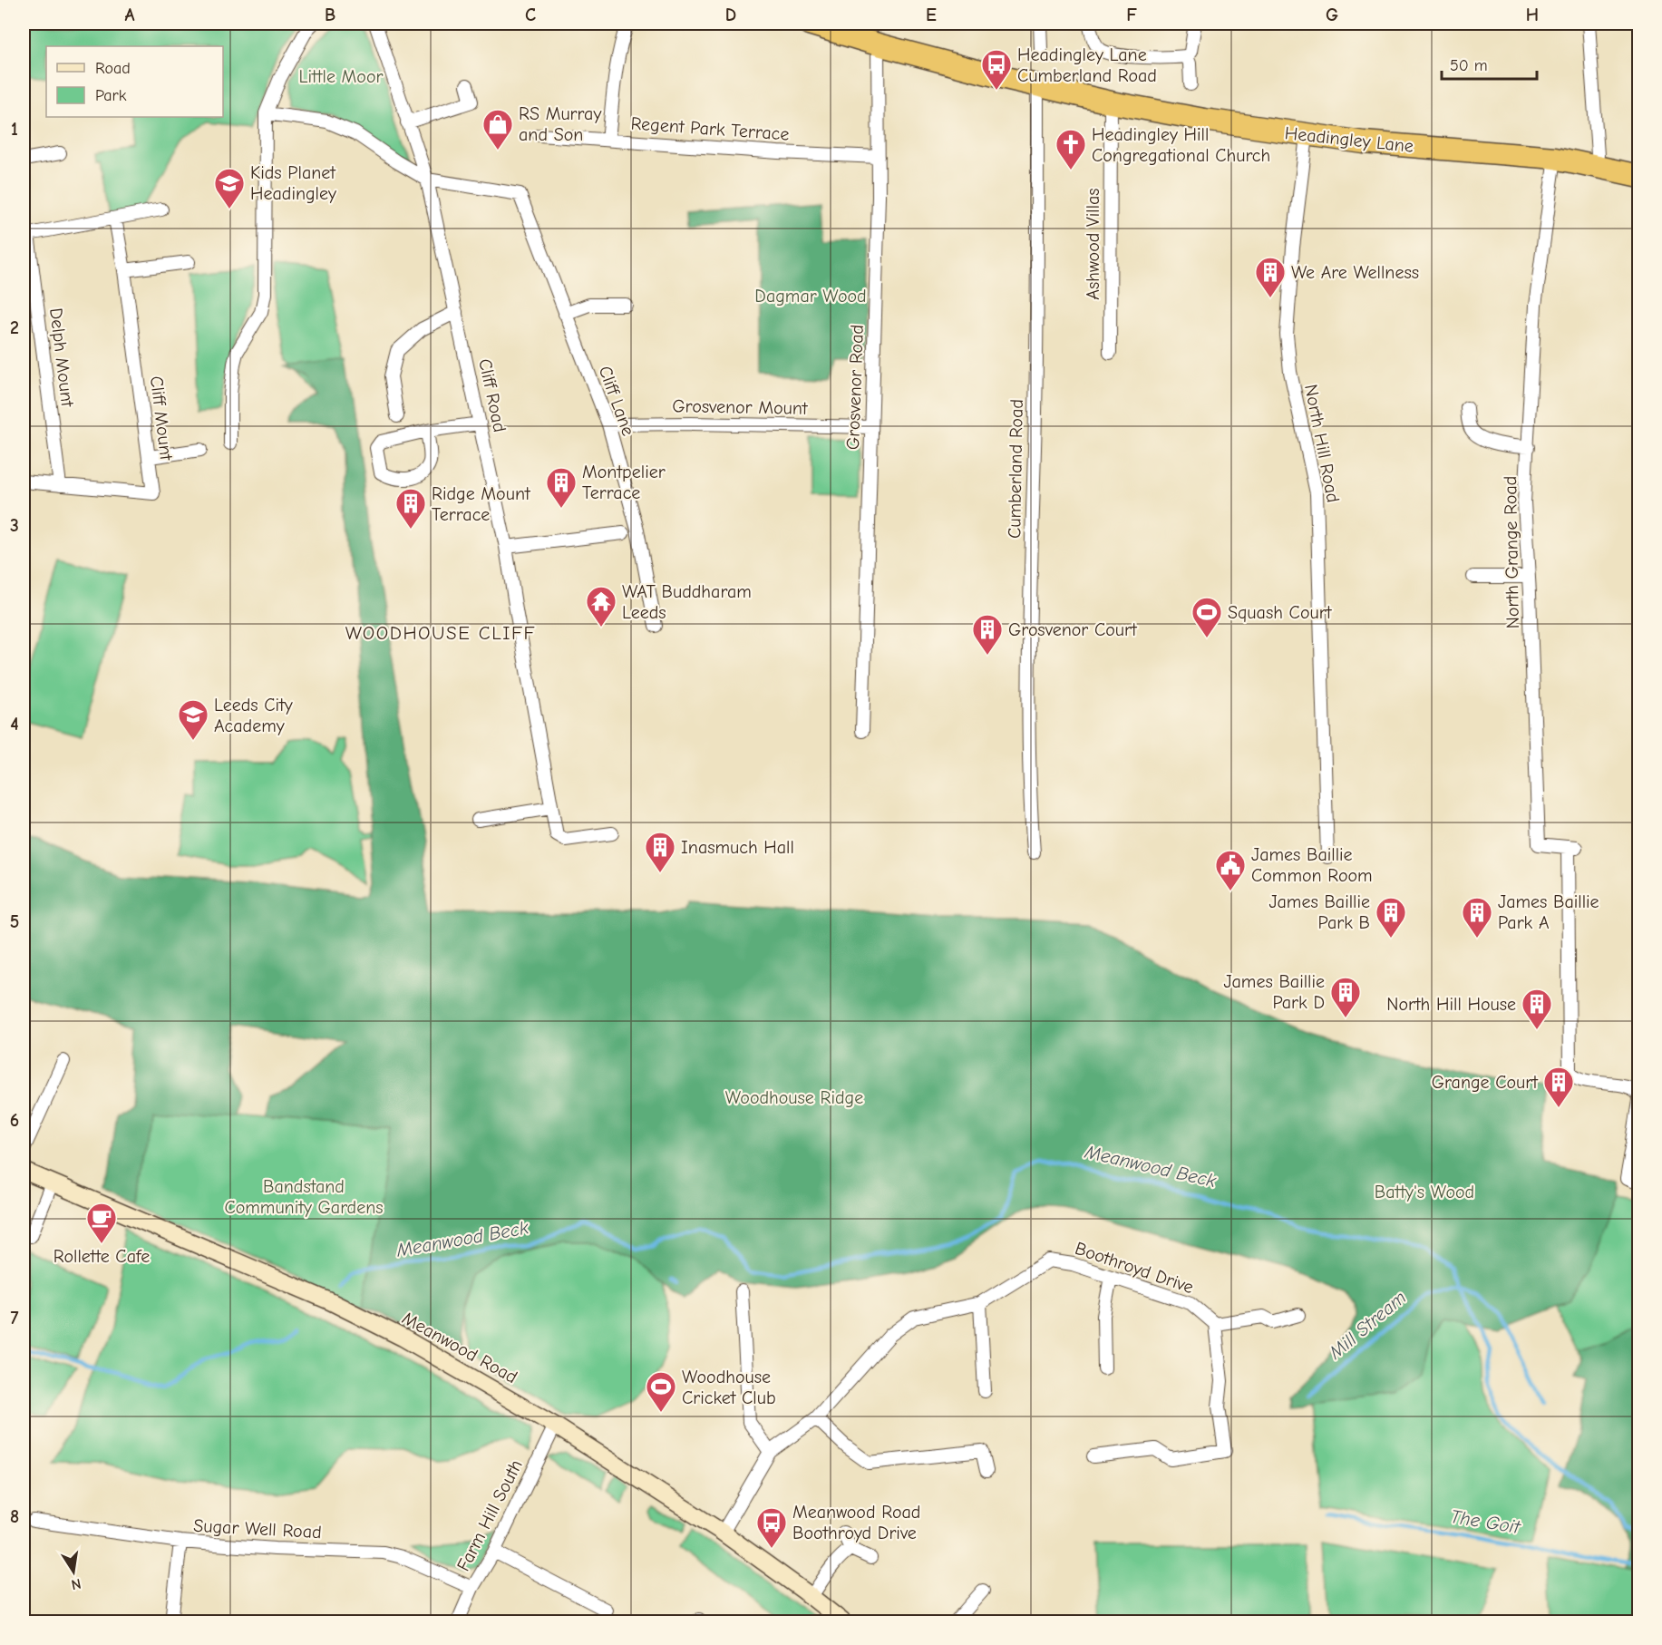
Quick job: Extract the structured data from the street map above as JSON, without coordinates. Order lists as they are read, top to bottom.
{
  "streets": {
    "highway": ["Headingley Lane"],
    "street": [
      "Regent Park Terrace",
      "Ashwood Villas",
      "Delph Mount",
      "Grosvenor Road",
      "Cliff Road",
      "Cliff Lane",
      "Grosvenor Mount",
      "Cliff Mount",
      "North Hill Road",
      "Cumberland Road",
      "North Grange Road",
      "Boothroyd Drive",
      "Meanwood Road",
      "Farm Hill South",
      "Sugar Well Road"
    ]
  },
  "crossings": [
    ["Regent Park Terrace", "Grosvenor Road"],
    ["Headingley Lane", "Ashwood Villas"],
    ["Headingley Lane", "Grosvenor Road"],
    ["Headingley Lane", "North Hill Road"],
    ["Headingley Lane", "Cumberland Road"],
    ["Headingley Lane", "North Grange Road"],
    ["Delph Mount", "Cliff Mount"],
    ["Grosvenor Road", "Grosvenor Mount"],
    ["Cliff Road", "Cliff Lane"],
    ["Cliff Lane", "Grosvenor Mount"],
    ["Boothroyd Drive", "Meanwood Road"],
    ["Meanwood Road", "Farm Hill South"],
    ["Farm Hill South", "Sugar Well Road"]
  ],
  "districts": ["WOODHOUSE CLIFF"],
  "water": ["Meanwood Beck", "Mill Stream", "The Goit"],
  "parks": [
    "Little Moor",
    "Dagmar Wood",
    "Woodhouse Ridge",
    "Bandstand Community Gardens",
    "Batty's Wood"
  ],
  "places": {
    "bus stop": ["Headingley Lane Cumberland Road", "Meanwood Road Boothroyd Drive"],
    "shop": ["RS Murray and Son"],
    "church": ["Headingley Hill Congregational Church"],
    "school or university": ["Kids Planet Headingley", "Leeds City Academy"],
    "building": [
      "We Are Wellness",
      "Montpelier Terrace",
      "Ridge Mount Terrace",
      "Grosvenor Court",
      "Inasmuch Hall",
      "James Baillie Park B",
      "James Baillie Park A",
      "James Baillie Park D",
      "North Hill House",
      "Grange Court"
    ],
    "temple": ["WAT Buddharam Leeds"],
    "sports": ["Squash Court", "Woodhouse Cricket Club"],
    "public building": ["James Baillie Common Room"],
    "cafe": ["Rollette Cafe"]
  },
  "legend": ["Road", "Park"],
  "scale_bar": "50 m",
  "north": "bottom",
  "grid": {
    "columns": [
      "A",
      "B",
      "C",
      "D",
      "E",
      "F",
      "G",
      "H"
    ],
    "rows": [
      "1",
      "2",
      "3",
      "4",
      "5",
      "6",
      "7",
      "8"
    ]
  }
}
